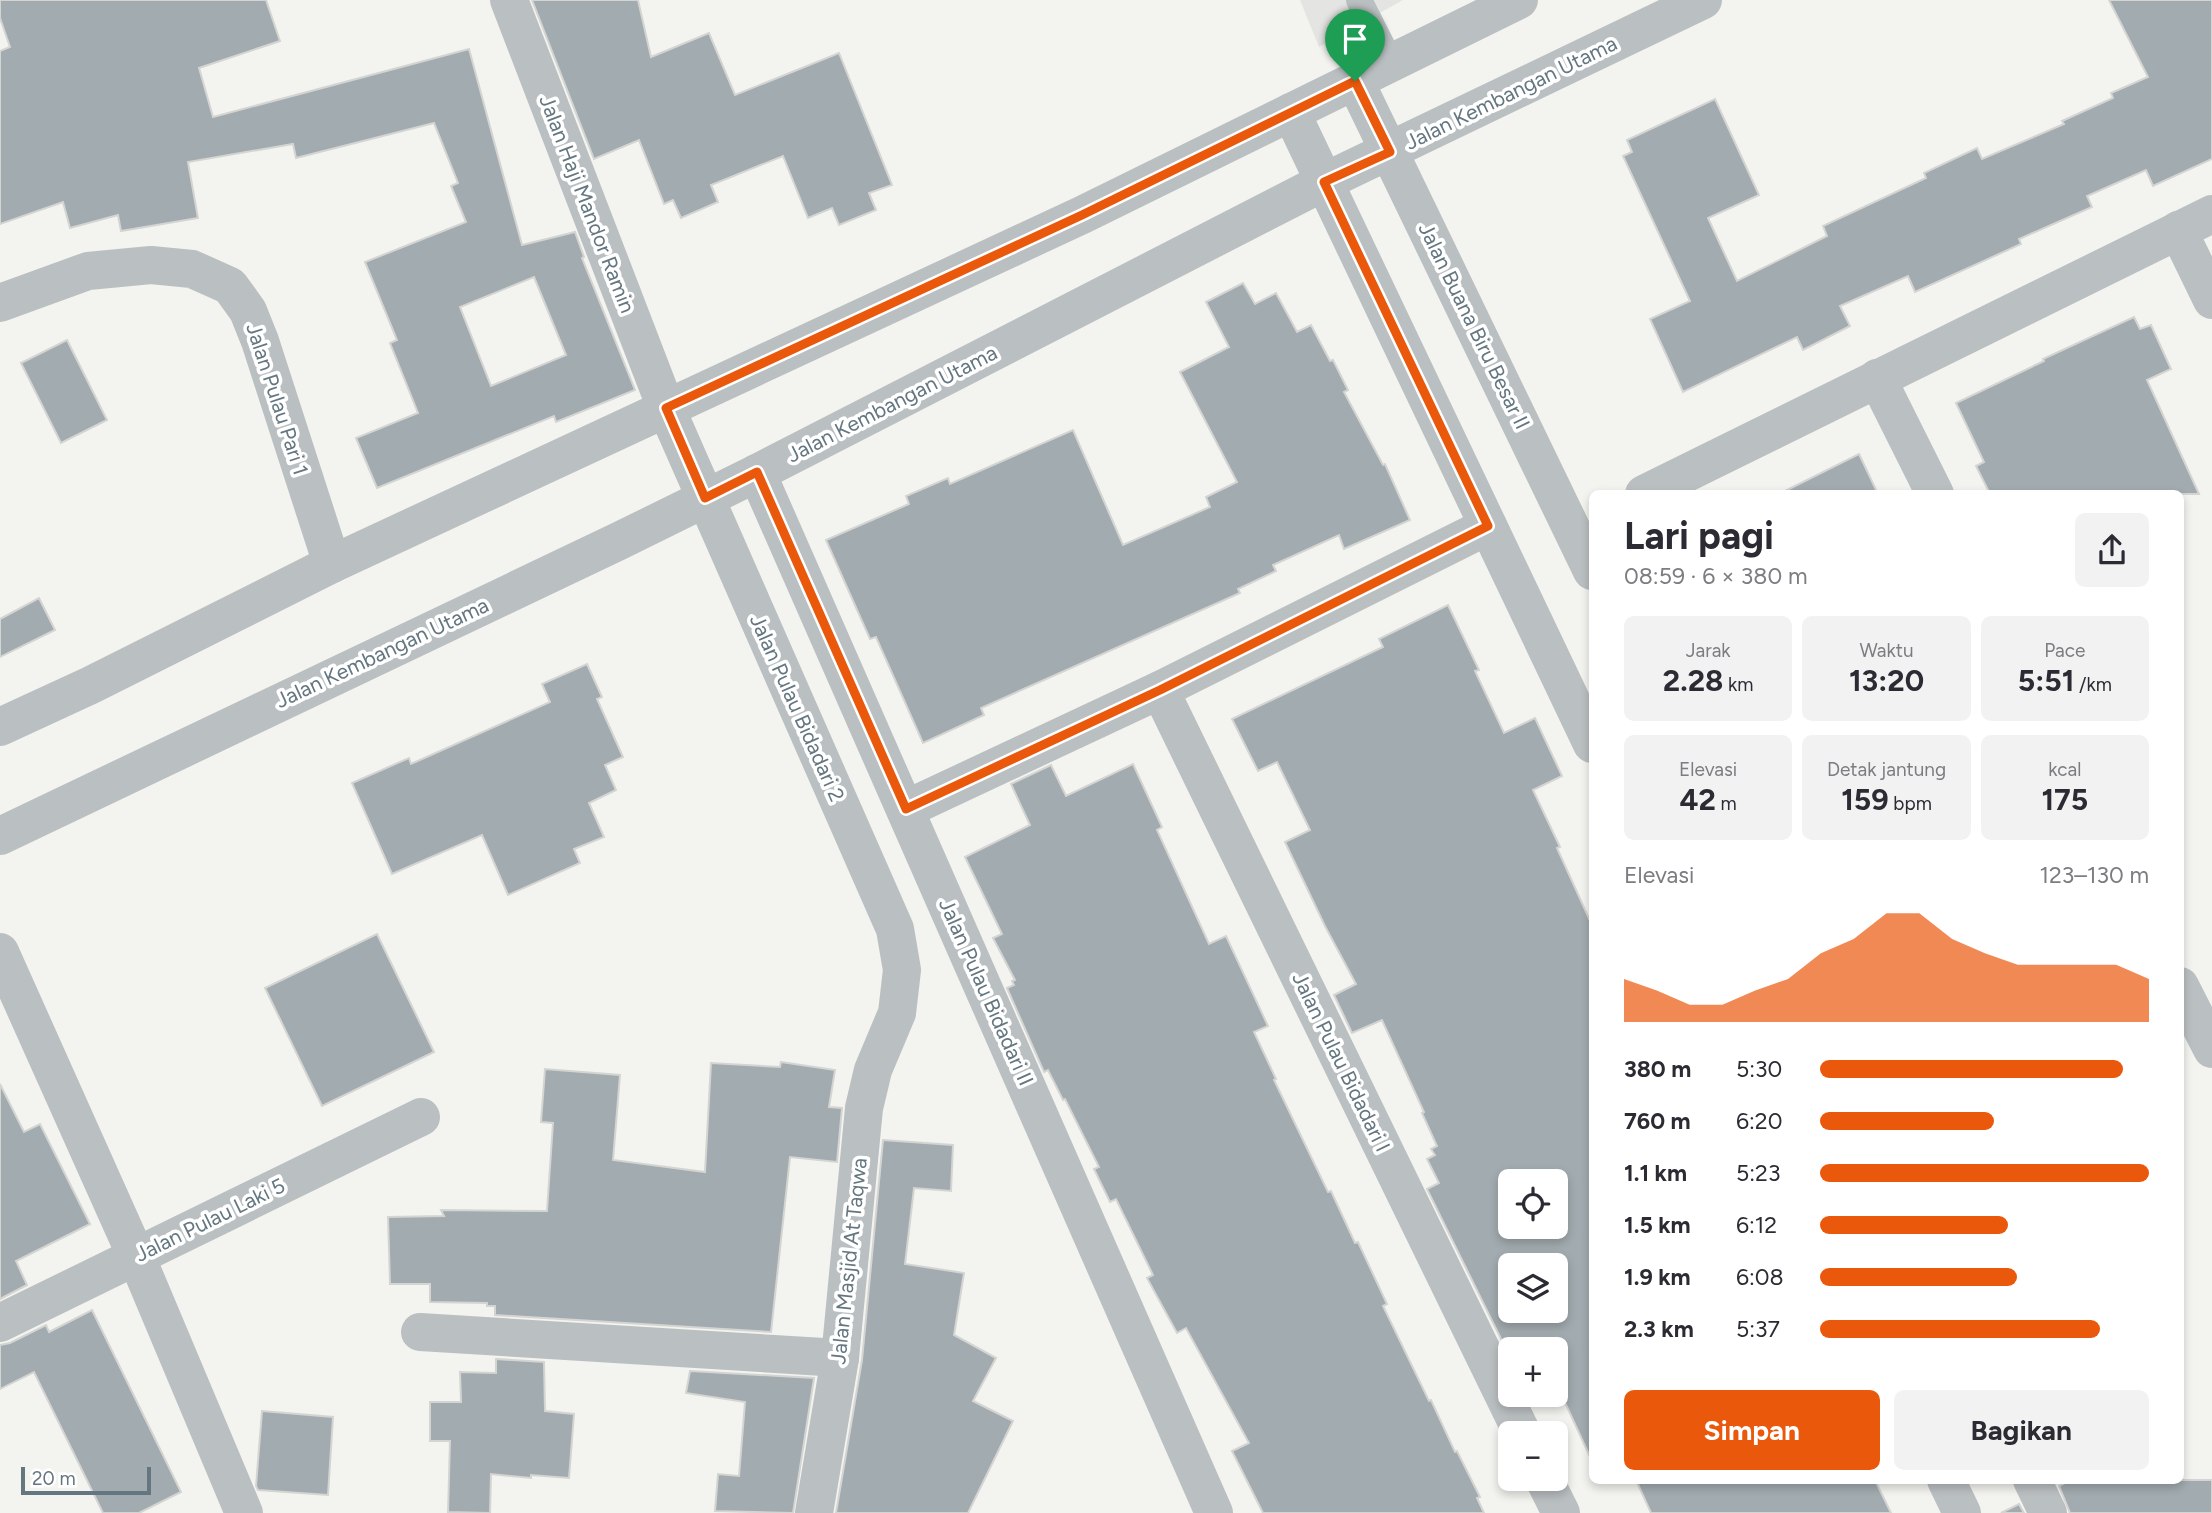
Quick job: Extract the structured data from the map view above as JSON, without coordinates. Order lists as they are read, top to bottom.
{
  "streets": {
    "street": [
      "Jalan Kembangan Utama",
      "Jalan Haji Mandor Ramin",
      "Jalan Buana Biru Besar II",
      "Jalan Pulau Pari 1",
      "Jalan Pulau Bidadari 2",
      "Jalan Pulau Bidadari II",
      "Jalan Pulau Bidadari I",
      "Jalan Pulau Laki 5",
      "Jalan Masjid At Taqwa"
    ]
  },
  "crossings": [
    ["Jalan Kembangan Utama", "Jalan Buana Biru Besar II"],
    ["Jalan Kembangan Utama", "Jalan Pulau Bidadari 2"],
    ["Jalan Kembangan Utama", "Jalan Pulau Bidadari II"],
    ["Jalan Haji Mandor Ramin", "Jalan Pulau Bidadari 2"],
    ["Jalan Pulau Bidadari 2", "Jalan Masjid At Taqwa"]
  ],
  "scale_bar": "20 m",
  "page": {
    "heading": ["Lari pagi", "08:59 · 6 × 380 m"],
    "stats": [
      ["Jarak", "2.28 km"],
      ["Waktu", "13:20"],
      ["Pace", "5:51 /km"],
      ["Elevasi", "42 m"],
      ["Detak jantung", "159 bpm"],
      ["kcal", "175"]
    ],
    "chart": ["Elevasi", "123–130 m"],
    "list": [
      {
        "name": "380 m",
        "note": "5:30"
      },
      {
        "name": "760 m",
        "note": "6:20"
      },
      {
        "name": "1.1 km",
        "note": "5:23"
      },
      {
        "name": "1.5 km",
        "note": "6:12"
      },
      {
        "name": "1.9 km",
        "note": "6:08"
      },
      {
        "name": "2.3 km",
        "note": "5:37"
      }
    ],
    "map_buttons": ["+", "−"],
    "buttons": ["Simpan", "Bagikan"],
    "scale": "20 m"
  }
}
